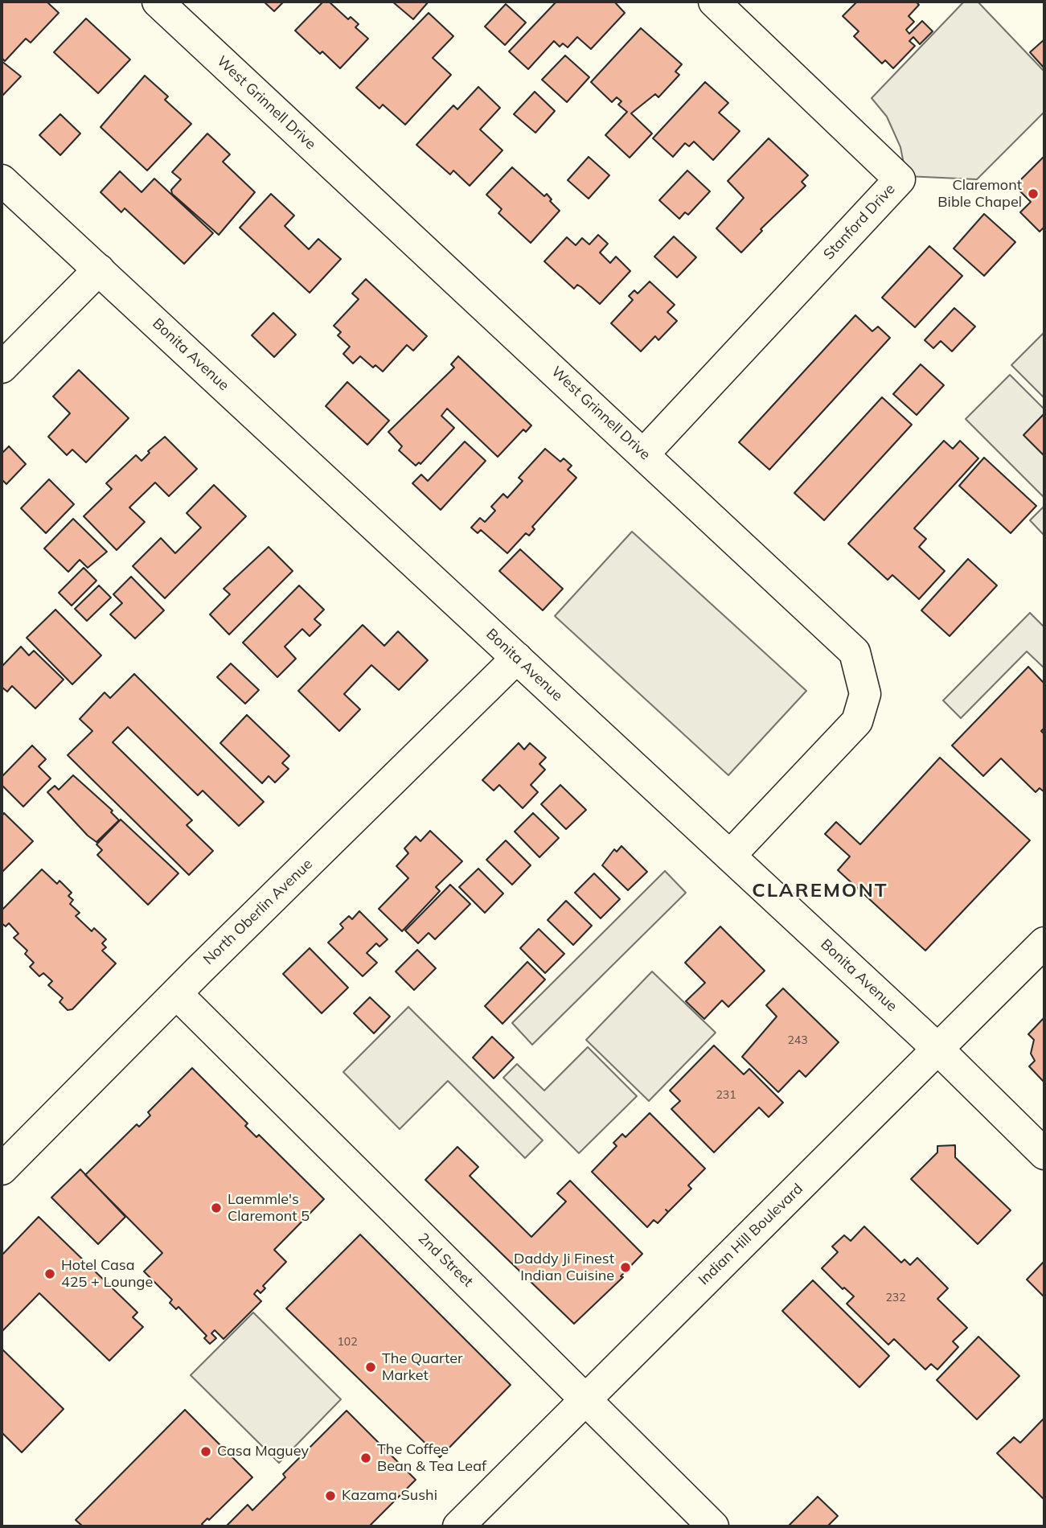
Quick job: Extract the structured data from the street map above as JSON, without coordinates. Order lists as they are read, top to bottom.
{
  "streets": {
    "street": [
      "West Grinnell Drive",
      "Stanford Drive",
      "Bonita Avenue",
      "North Oberlin Avenue",
      "Indian Hill Boulevard",
      "2nd Street"
    ]
  },
  "crossings": [
    ["West Grinnell Drive", "Stanford Drive"],
    ["West Grinnell Drive", "Bonita Avenue"],
    ["Bonita Avenue", "North Oberlin Avenue"],
    ["Bonita Avenue", "Indian Hill Boulevard"],
    ["North Oberlin Avenue", "2nd Street"],
    ["Indian Hill Boulevard", "2nd Street"]
  ],
  "districts": ["CLAREMONT"],
  "places": [
    "Claremont Bible Chapel",
    "Laemmle's Claremont 5",
    "Daddy Ji Finest Indian Cuisine",
    "Hotel Casa 425 + Lounge",
    "The Quarter Market",
    "Casa Maguey",
    "The Coffee Bean & Tea Leaf",
    "Kazama Sushi"
  ],
  "house_numbers": [
    "243",
    "231",
    "232",
    "102"
  ]
}
